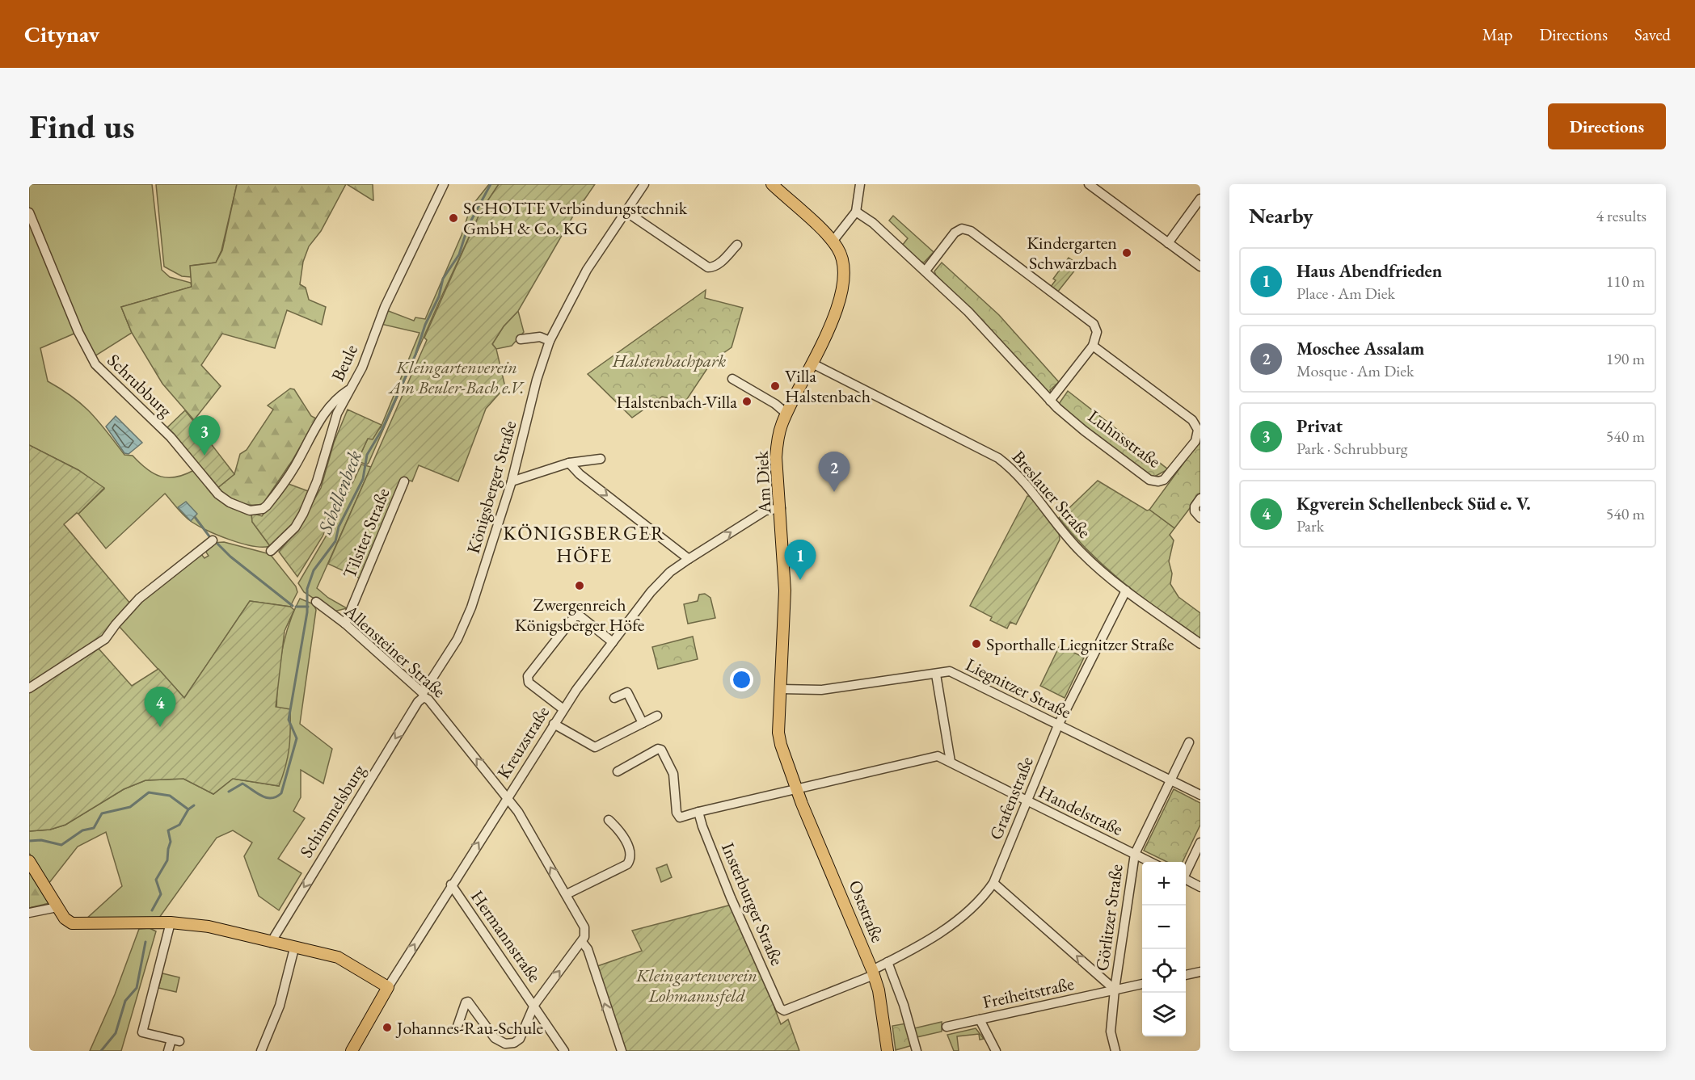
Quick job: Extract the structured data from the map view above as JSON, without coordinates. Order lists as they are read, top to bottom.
{
  "streets": {
    "main road": ["Am Diek", "Kreuzstraße", "Oststraße"],
    "street": [
      "Beule",
      "Schrubburg",
      "Luhnsstraße",
      "Königsberger Straße",
      "Breslauer Straße",
      "Tilsiter Straße",
      "Allensteiner Straße",
      "Liegnitzer Straße",
      "Grafenstraße",
      "Handelstraße",
      "Schimmelsburg",
      "Insterburger Straße",
      "Görlitzer Straße",
      "Hermannstraße",
      "Freiheitstraße"
    ]
  },
  "crossings": [
    ["Beule", "Schrubburg"],
    ["Am Diek", "Breslauer Straße"],
    ["Am Diek", "Liegnitzer Straße"],
    ["Am Diek", "Kreuzstraße"],
    ["Am Diek", "Handelstraße"],
    ["Am Diek", "Oststraße"],
    ["Königsberger Straße", "Allensteiner Straße"],
    ["Königsberger Straße", "Schimmelsburg"],
    ["Breslauer Straße", "Grafenstraße"],
    ["Tilsiter Straße", "Allensteiner Straße"],
    ["Allensteiner Straße", "Kreuzstraße"],
    ["Allensteiner Straße", "Schimmelsburg"],
    ["Allensteiner Straße", "Hermannstraße"],
    ["Liegnitzer Straße", "Grafenstraße"],
    ["Liegnitzer Straße", "Görlitzer Straße"],
    ["Kreuzstraße", "Hermannstraße"],
    ["Grafenstraße", "Handelstraße"],
    ["Grafenstraße", "Insterburger Straße"],
    ["Grafenstraße", "Oststraße"],
    ["Handelstraße", "Insterburger Straße"],
    ["Handelstraße", "Oststraße"],
    ["Handelstraße", "Görlitzer Straße"],
    ["Görlitzer Straße", "Freiheitstraße"]
  ],
  "one_way": ["Allensteiner Straße", "Kreuzstraße", "Schimmelsburg"],
  "districts": ["KÖNIGSBERGER HÖFE"],
  "water": ["Schellenbeck"],
  "parks": ["Halstenbachpark", "Kleingartenverein Am Beuler-Bach e.V.", "Kleingartenverein Lohmannsfeld"],
  "places": [
    "SCHOTTE Verbindungstechnik GmbH & Co. KG",
    "Kindergarten Schwarzbach",
    "Villa Halstenbach",
    "Halstenbach-Villa",
    "Zwergenreich Königsberger Höfe",
    "Sporthalle Liegnitzer Straße",
    "Johannes-Rau-Schule"
  ],
  "page": {
    "header": "Citynav",
    "nav": ["Map", "Directions", "Saved"],
    "buttons": "Directions",
    "title": "Find us",
    "heading": ["Nearby", "4 results"],
    "list": [
      {
        "mark": "1",
        "name": "Haus Abendfrieden",
        "note": "Place · Am Diek",
        "value": "110 m"
      },
      {
        "mark": "2",
        "name": "Moschee Assalam",
        "note": "Mosque · Am Diek",
        "value": "190 m"
      },
      {
        "mark": "3",
        "name": "Privat",
        "note": "Park · Schrubburg",
        "value": "540 m"
      },
      {
        "mark": "4",
        "name": "Kgverein Schellenbeck Süd e. V.",
        "note": "Park",
        "value": "540 m"
      }
    ],
    "pins": [
      "3",
      "2",
      "1",
      "4"
    ],
    "map_buttons": ["+", "−"]
  }
}
